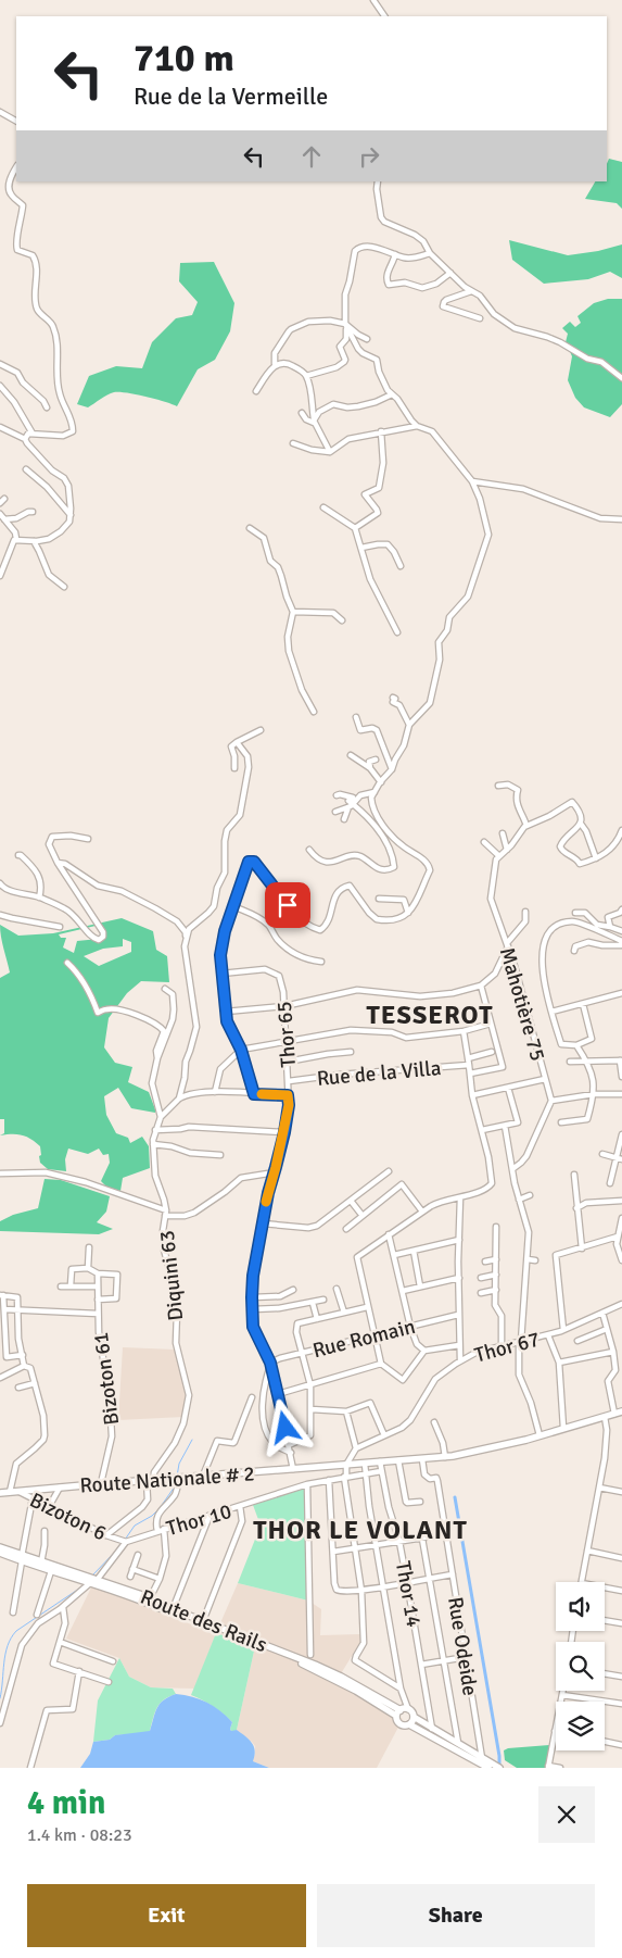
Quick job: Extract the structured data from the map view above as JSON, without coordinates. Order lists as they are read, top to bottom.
{
  "streets": {
    "main road": ["Route Nationale # 2", "Route des Rails"],
    "street": [
      "Mahotière 75",
      "Thor 65",
      "Rue de la Villa",
      "Diquini 63",
      "Rue Romain",
      "Thor 67",
      "Bizoton 61",
      "Bizoton 6",
      "Thor 10",
      "Thor 14",
      "Rue Odeide"
    ]
  },
  "crossings": [
    ["Thor 65", "Rue de la Villa"],
    ["Thor 65", "Rue Romain"],
    ["Thor 65", "Route Nationale # 2"],
    ["Diquini 63", "Route Nationale # 2"],
    ["Diquini 63", "Bizoton 6"],
    ["Bizoton 61", "Route Nationale # 2"],
    ["Route Nationale # 2", "Bizoton 6"],
    ["Route Nationale # 2", "Thor 14"],
    ["Route Nationale # 2", "Rue Odeide"],
    ["Bizoton 6", "Thor 10"],
    ["Thor 10", "Thor 14"]
  ],
  "districts": ["TESSEROT", "THOR LE VOLANT"],
  "page": {
    "turn": ["710 m", "Rue de la Vermeille"],
    "heading": ["4 min", "1.4 km · 08:23"],
    "buttons": ["Exit", "Share"]
  }
}
